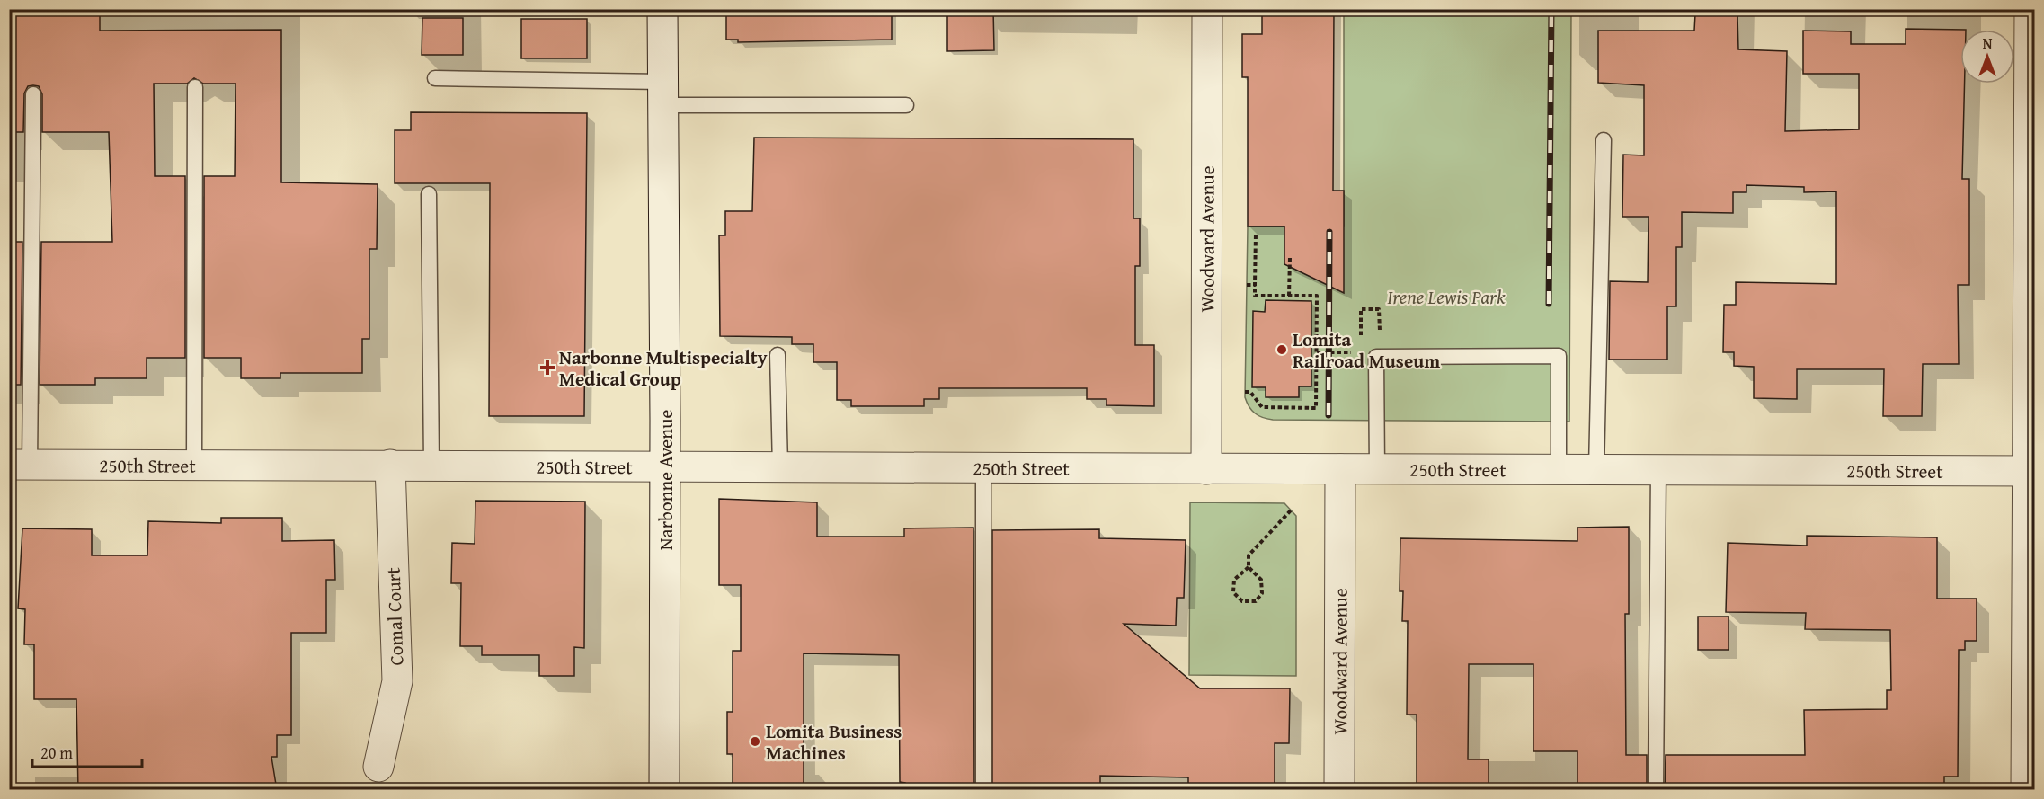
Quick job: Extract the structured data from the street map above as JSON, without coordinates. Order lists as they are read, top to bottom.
{
  "streets": {
    "street": [
      "Woodward Avenue",
      "250th Street",
      "Narbonne Avenue",
      "Comal Court"
    ]
  },
  "crossings": [
    ["Woodward Avenue", "250th Street"],
    ["250th Street", "Narbonne Avenue"],
    ["250th Street", "Comal Court"]
  ],
  "parks": ["Irene Lewis Park"],
  "places": {
    "other": ["Lomita Railroad Museum", "Lomita Business Machines"],
    "health": ["Narbonne Multispecialty Medical Group"]
  },
  "scale_bar": "20 m",
  "north": "top"
}
